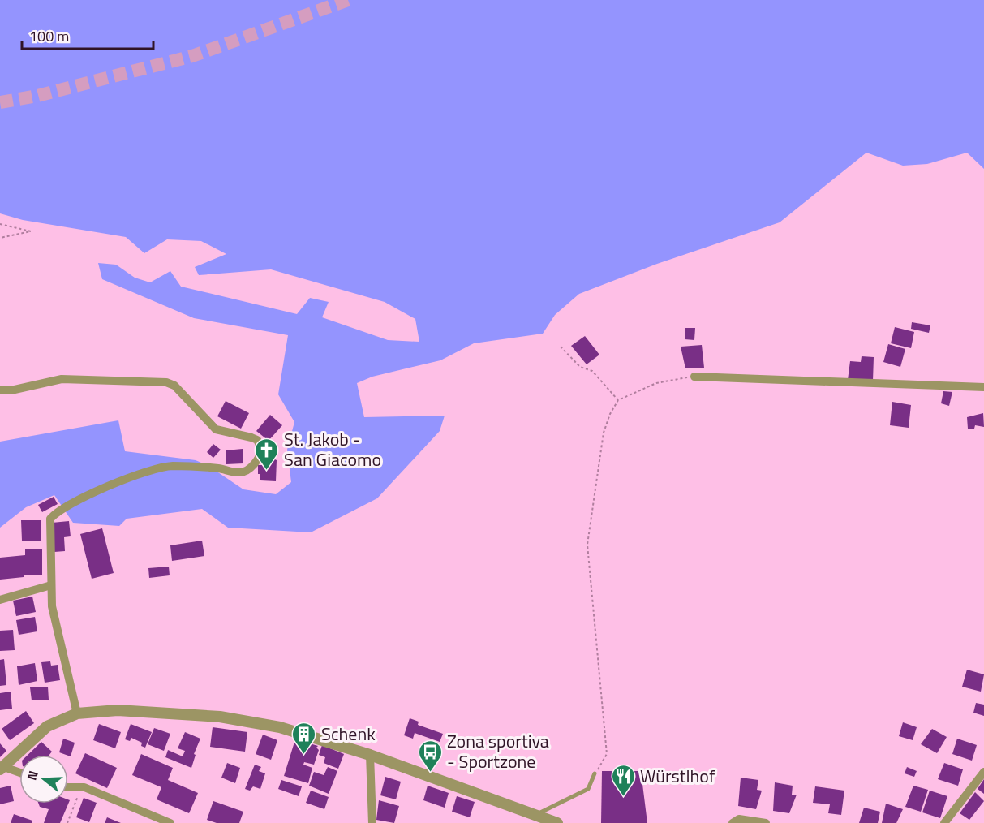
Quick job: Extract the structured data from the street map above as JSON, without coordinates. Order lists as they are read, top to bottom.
{
  "places": {
    "church": ["St. Jakob - San Giacomo"],
    "building": ["Schenk"],
    "bus stop": ["Zona sportiva - Sportzone"],
    "restaurant": ["Würstlhof"]
  },
  "scale_bar": "100 m",
  "north": "left"
}
